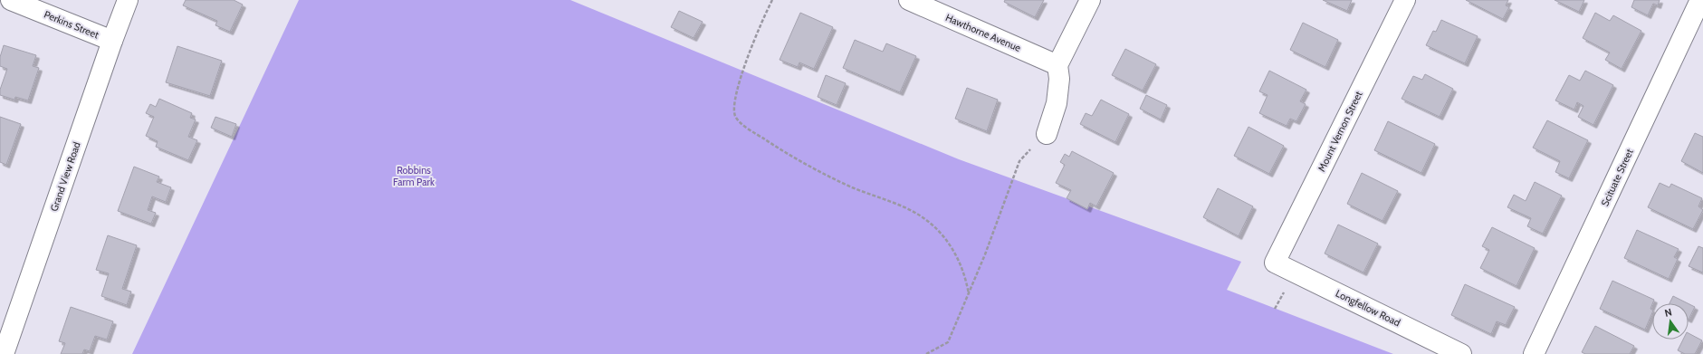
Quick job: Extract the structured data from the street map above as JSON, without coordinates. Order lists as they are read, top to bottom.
{
  "streets": {
    "street": [
      "Perkins Street",
      "Hawthorne Avenue",
      "Mount Vernon Street",
      "Grand View Road",
      "Scituate Street",
      "Longfellow Road"
    ]
  },
  "crossings": [
    ["Perkins Street", "Grand View Road"],
    ["Mount Vernon Street", "Longfellow Road"]
  ],
  "parks": ["Robbins Farm Park"],
  "north": "top"
}
